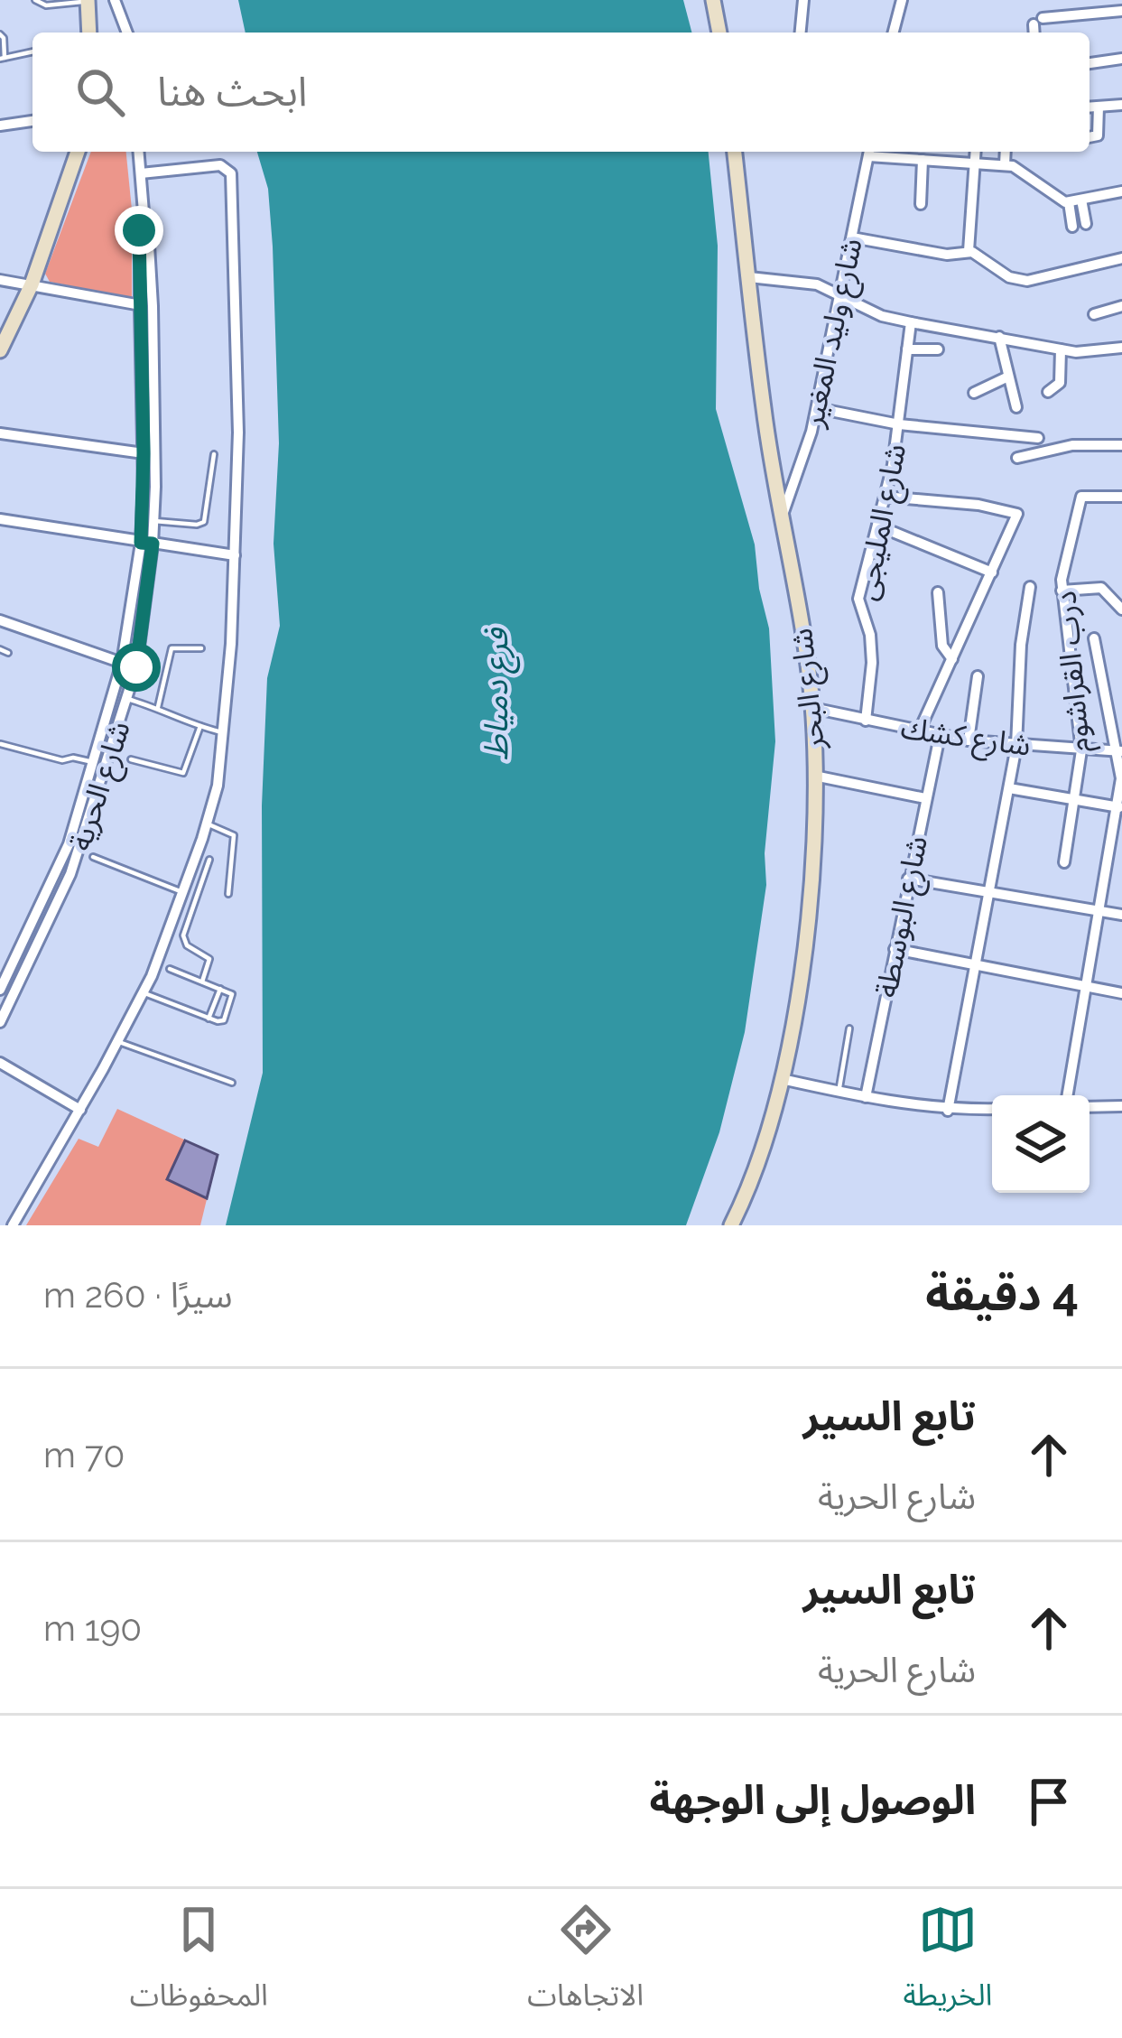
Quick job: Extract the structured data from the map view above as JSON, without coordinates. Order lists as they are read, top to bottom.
{
  "streets": {
    "street": [
      "شارع وليد المغير",
      "شارع المليجى",
      "درب القراشوم",
      "شارع البحر",
      "شارع كشك",
      "شارع الحرية",
      "شارع البوسطة"
    ]
  },
  "crossings": [
    ["شارع وليد المغير", "شارع البحر"],
    ["شارع المليجى", "شارع كشك"],
    ["درب القراشوم", "شارع كشك"],
    ["شارع البحر", "شارع كشك"],
    ["شارع كشك", "شارع البوسطة"]
  ],
  "water": ["فرع دمياط"],
  "page": {
    "search": "ابحث هنا",
    "heading": ["4 دقيقة", "سيرًا · 260 m"],
    "list": [
      ["تابع السير", "شارع الحرية", "70 m"],
      ["تابع السير", "شارع الحرية", "190 m"],
      "الوصول إلى الوجهة"
    ],
    "nav": ["الخريطة", "الاتجاهات", "المحفوظات"]
  }
}
